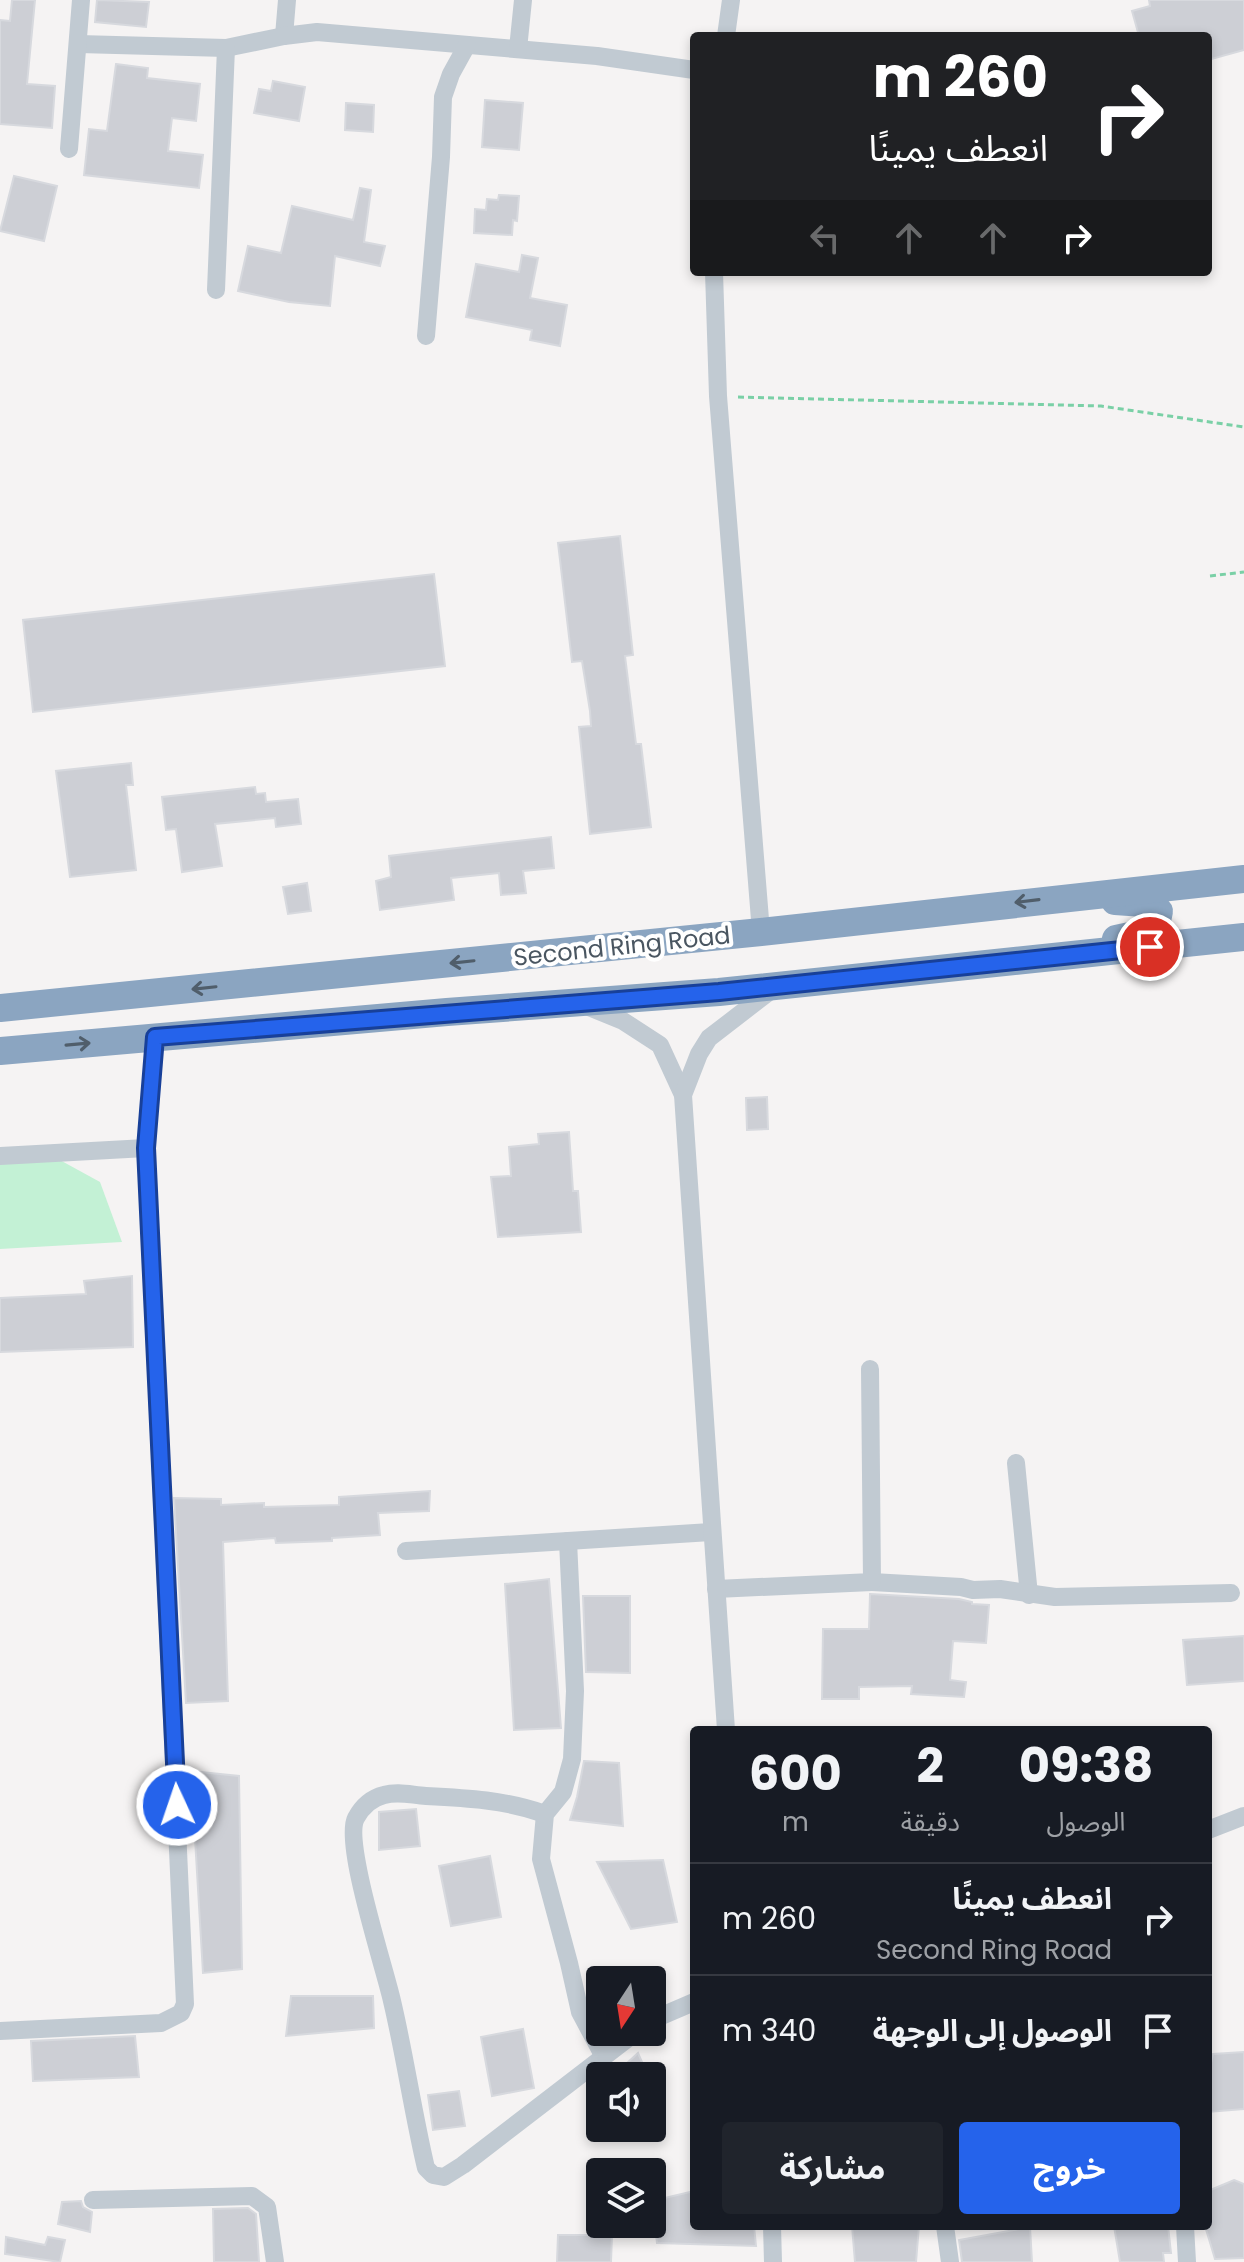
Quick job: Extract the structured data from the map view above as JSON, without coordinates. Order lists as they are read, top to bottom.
{
  "streets": {
    "highway": ["Second Ring Road"]
  },
  "north": "bottom",
  "page": {
    "turn": ["260 m", "انعطف يمينًا"],
    "eta": [
      "09:38",
      "الوصول",
      "2",
      "دقيقة",
      "600",
      "m"
    ],
    "list": [
      {
        "name": "انعطف يمينًا",
        "note": "Second Ring Road",
        "value": "260 m"
      },
      {
        "name": "الوصول إلى الوجهة",
        "value": "340 m"
      }
    ],
    "buttons": ["خروج", "مشاركة"]
  }
}
